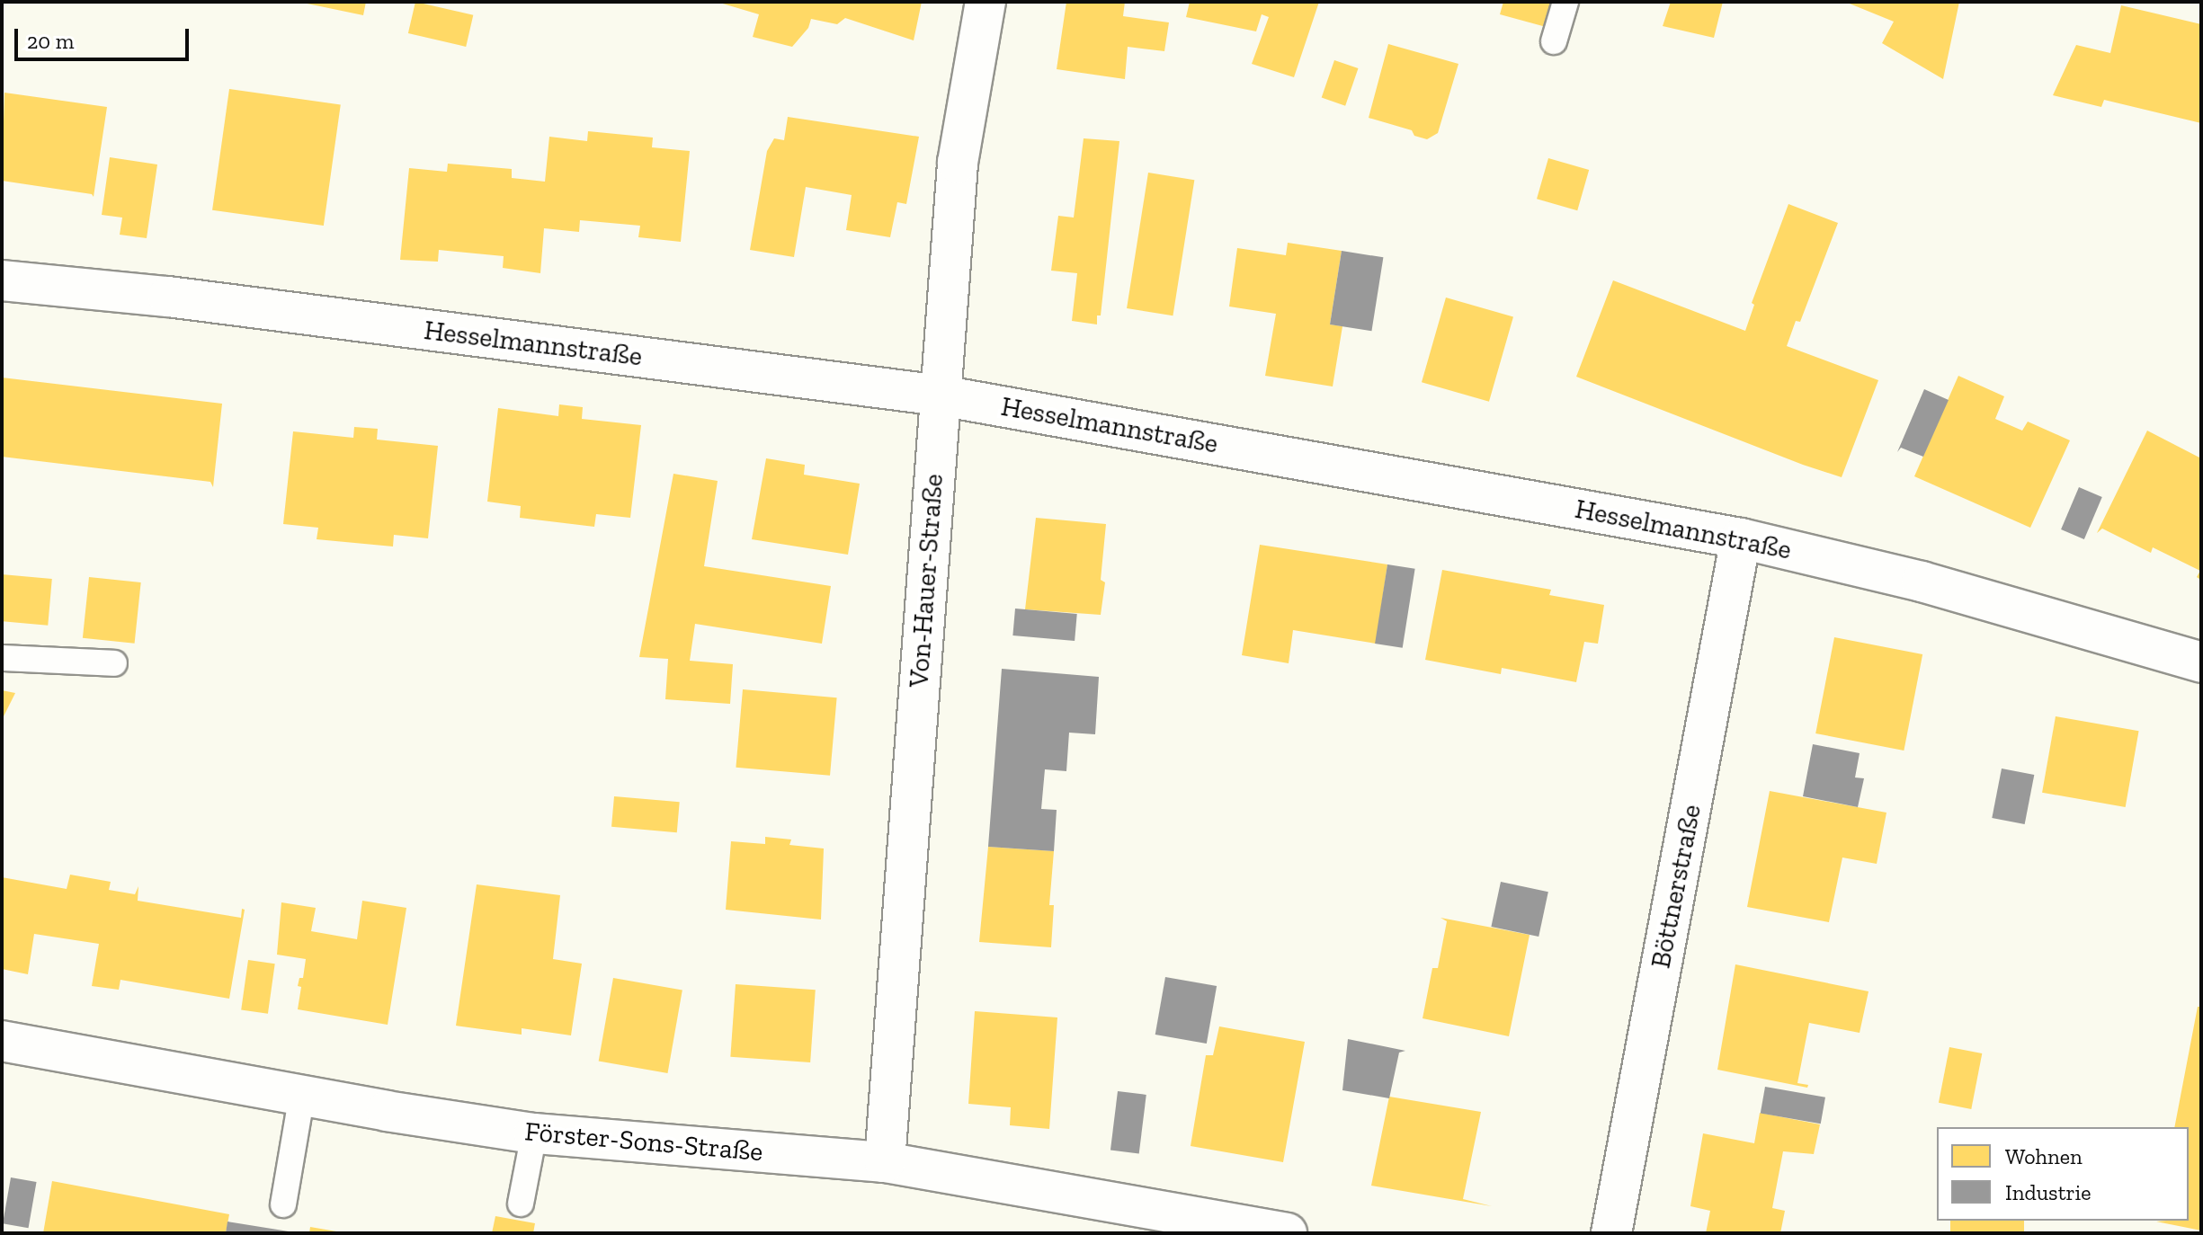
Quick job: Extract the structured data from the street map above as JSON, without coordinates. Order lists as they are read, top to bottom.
{
  "streets": {
    "street": [
      "Hesselmannstraße",
      "Von-Hauer-Straße",
      "Böttnerstraße",
      "Förster-Sons-Straße"
    ]
  },
  "crossings": [
    ["Hesselmannstraße", "Von-Hauer-Straße"],
    ["Hesselmannstraße", "Böttnerstraße"],
    ["Von-Hauer-Straße", "Förster-Sons-Straße"]
  ],
  "legend": ["Wohnen", "Industrie"],
  "scale_bar": "20 m"
}
